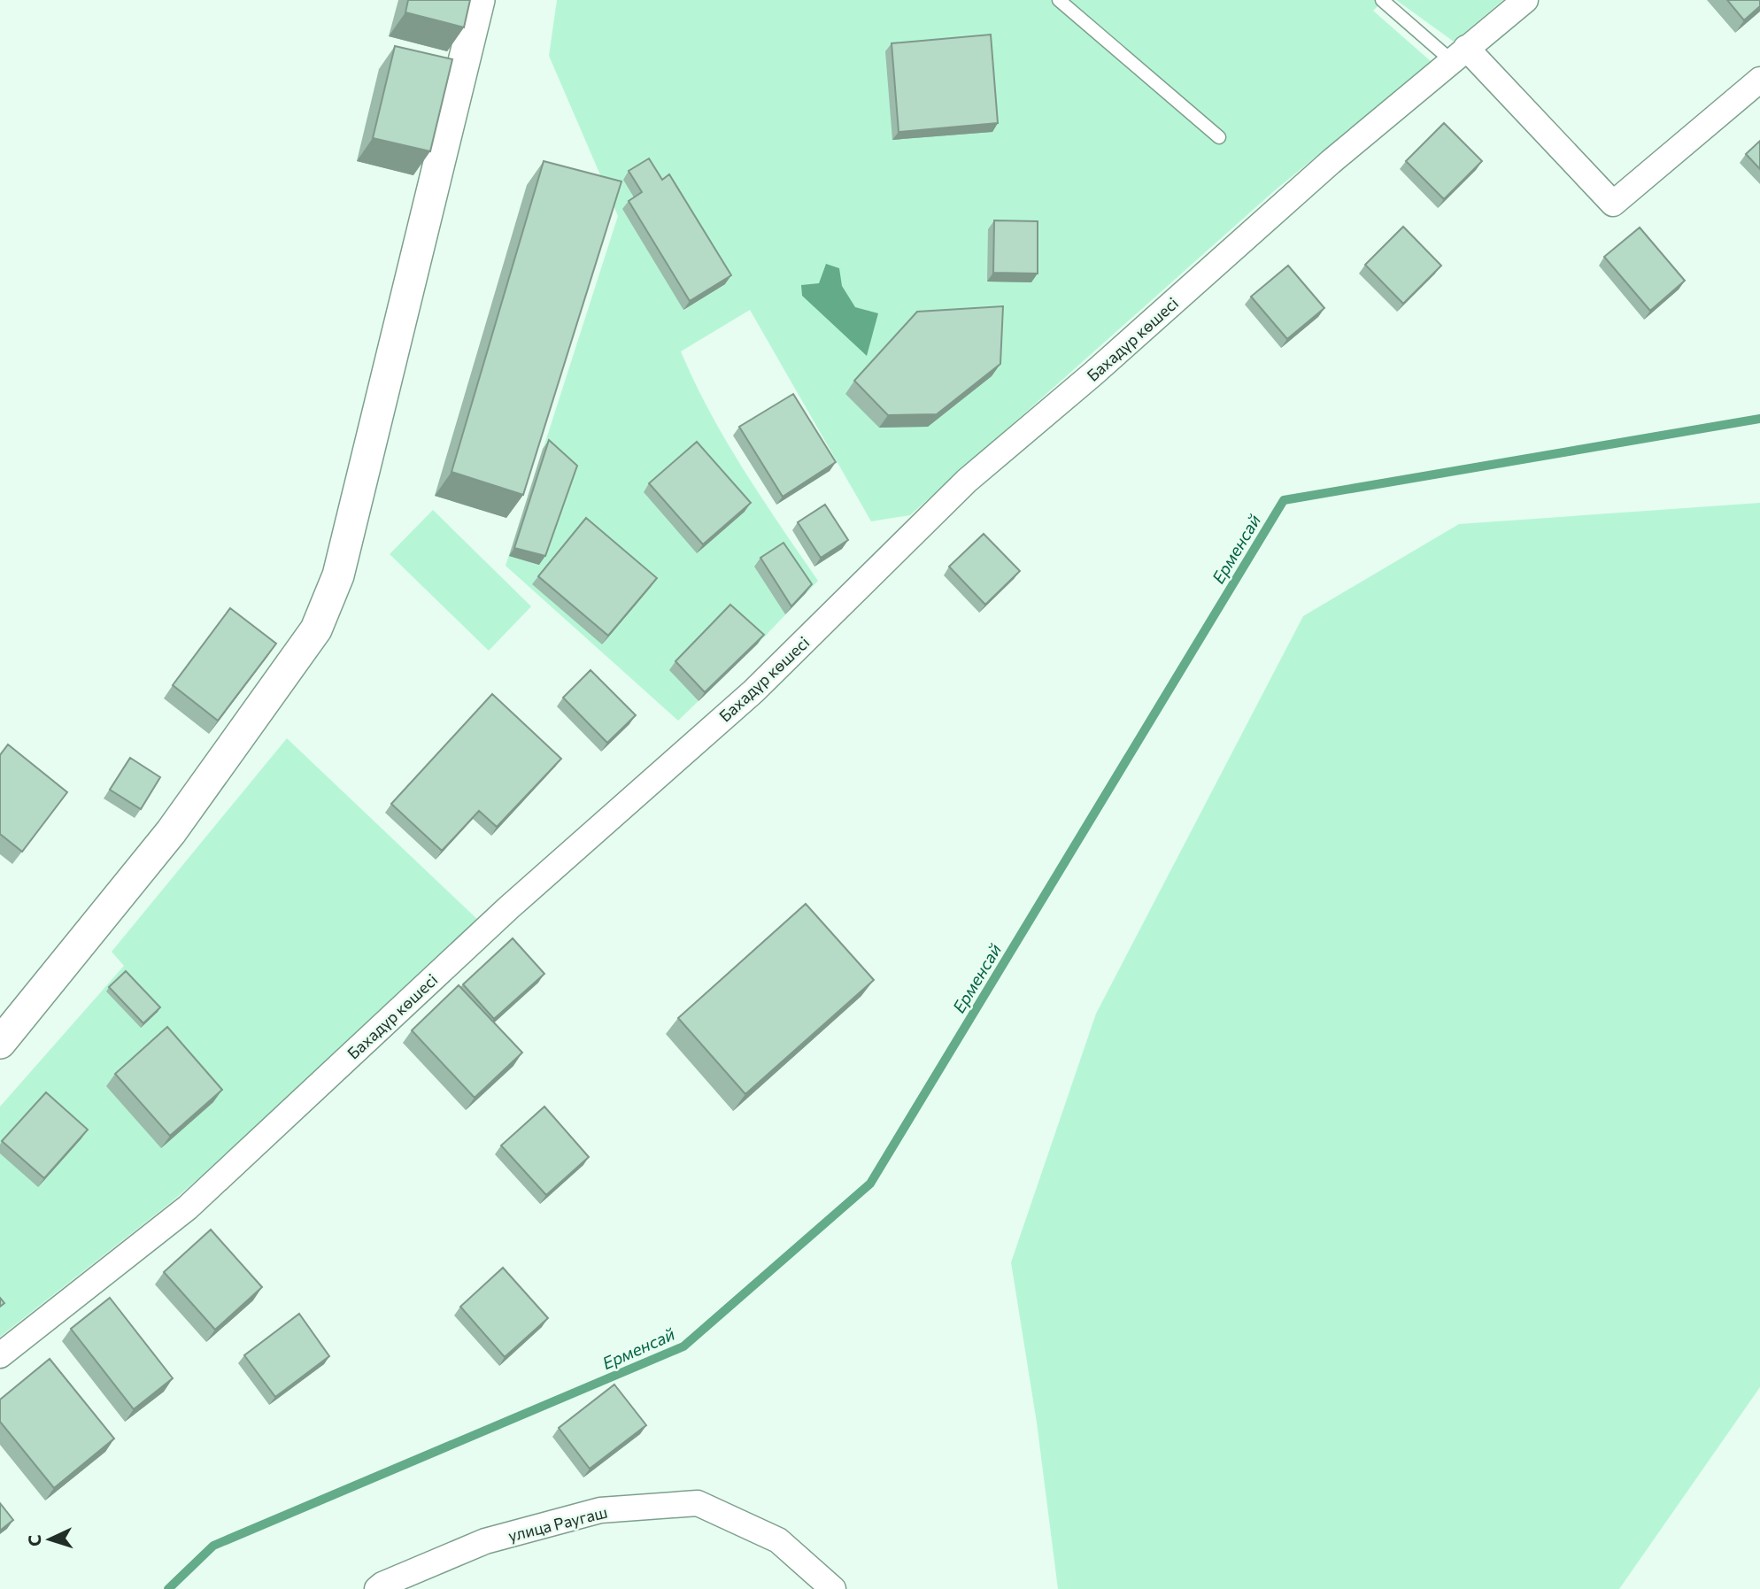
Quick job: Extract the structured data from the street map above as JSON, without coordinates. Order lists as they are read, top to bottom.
{
  "streets": {
    "street": ["Бахадүр көшесі", "улица Раугаш"]
  },
  "water": ["Ерменсай"],
  "north": "left"
}
